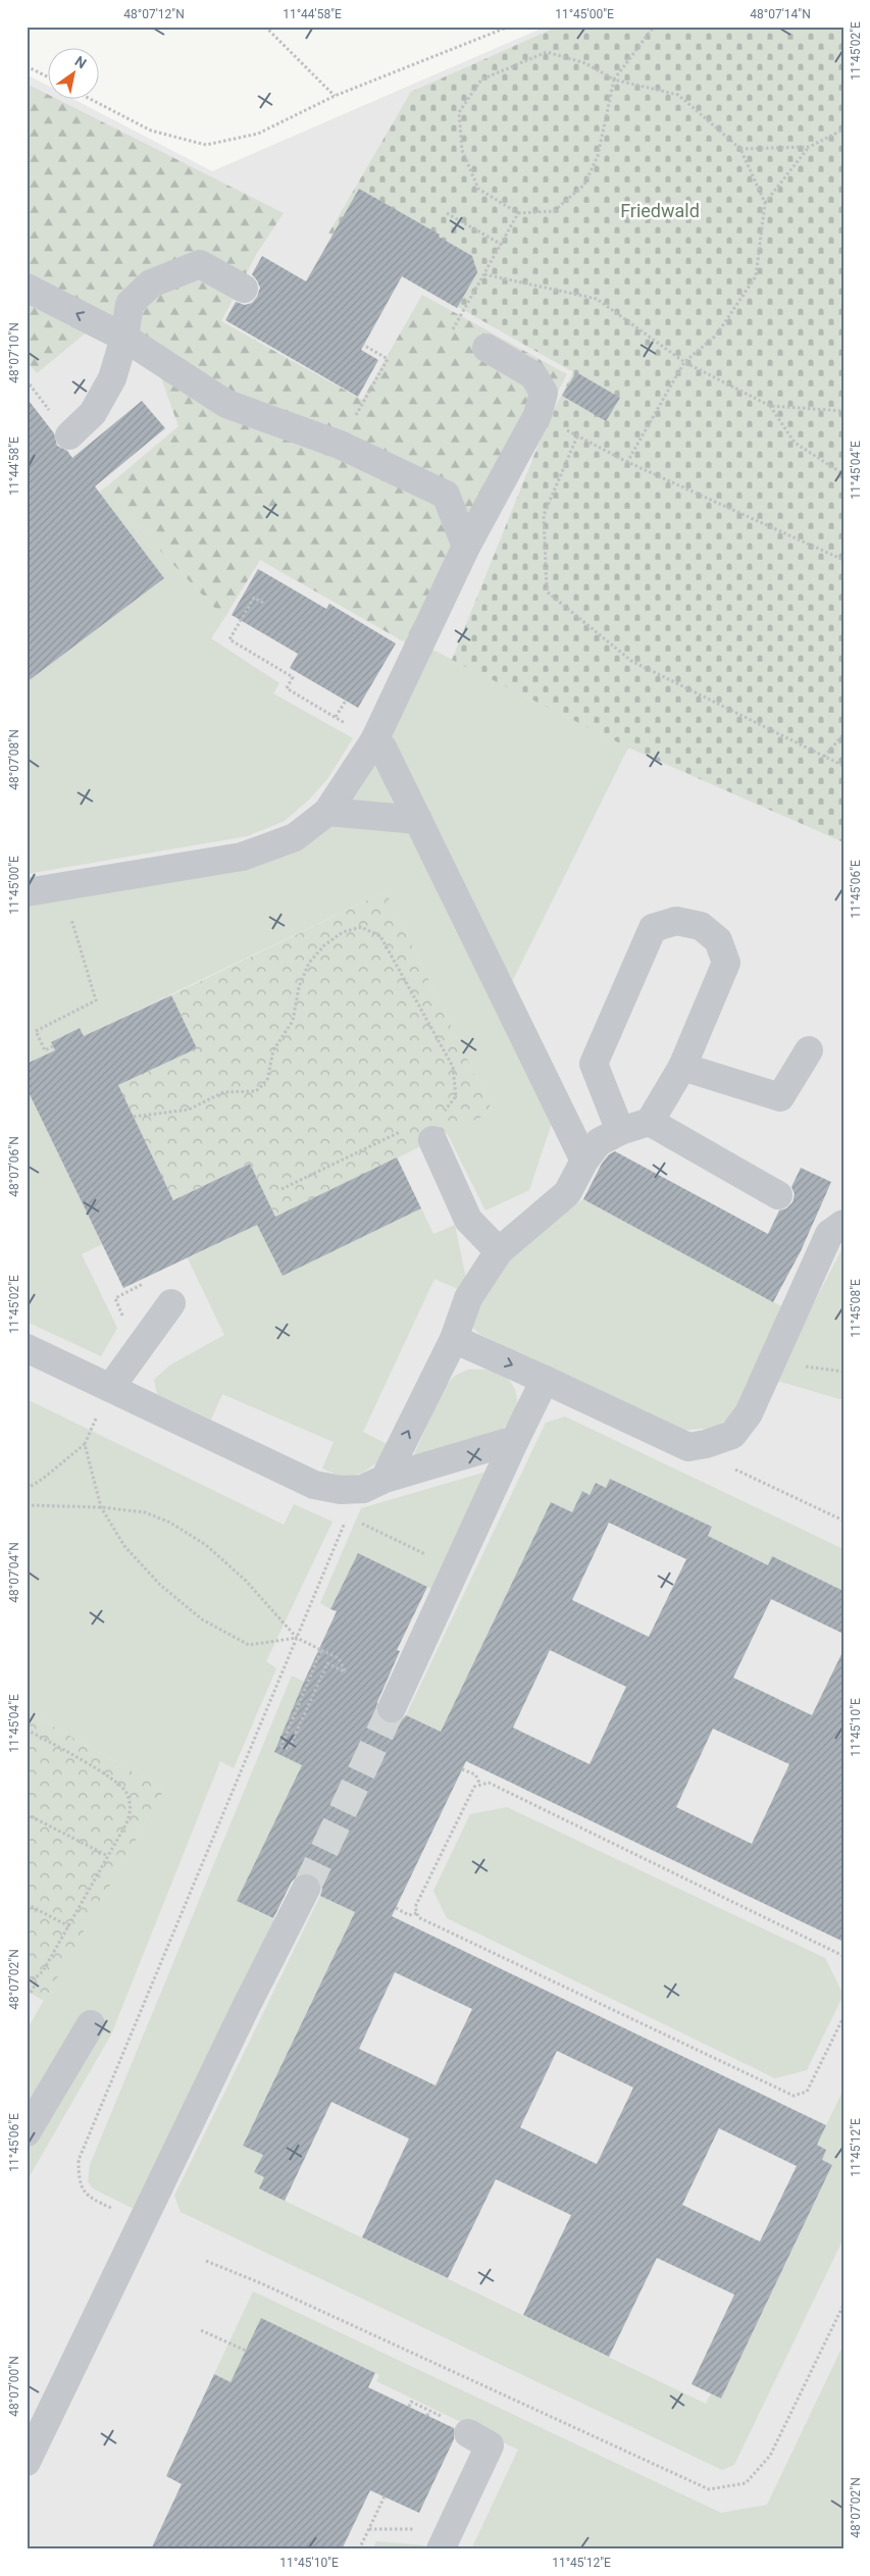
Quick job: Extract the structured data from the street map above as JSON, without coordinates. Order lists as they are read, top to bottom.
{
  "parks": ["Friedwald"],
  "north": "top right",
  "coordinates": [
    "48°07'12\"N",
    "11°44'58\"E",
    "11°45'00\"E",
    "48°07'14\"N",
    "11°45'02\"E",
    "48°07'10\"N",
    "11°45'04\"E",
    "48°07'08\"N",
    "11°45'06\"E",
    "48°07'06\"N",
    "11°45'08\"E",
    "48°07'04\"N",
    "11°45'10\"E",
    "48°07'02\"N",
    "11°45'12\"E",
    "48°07'00\"N"
  ]
}
